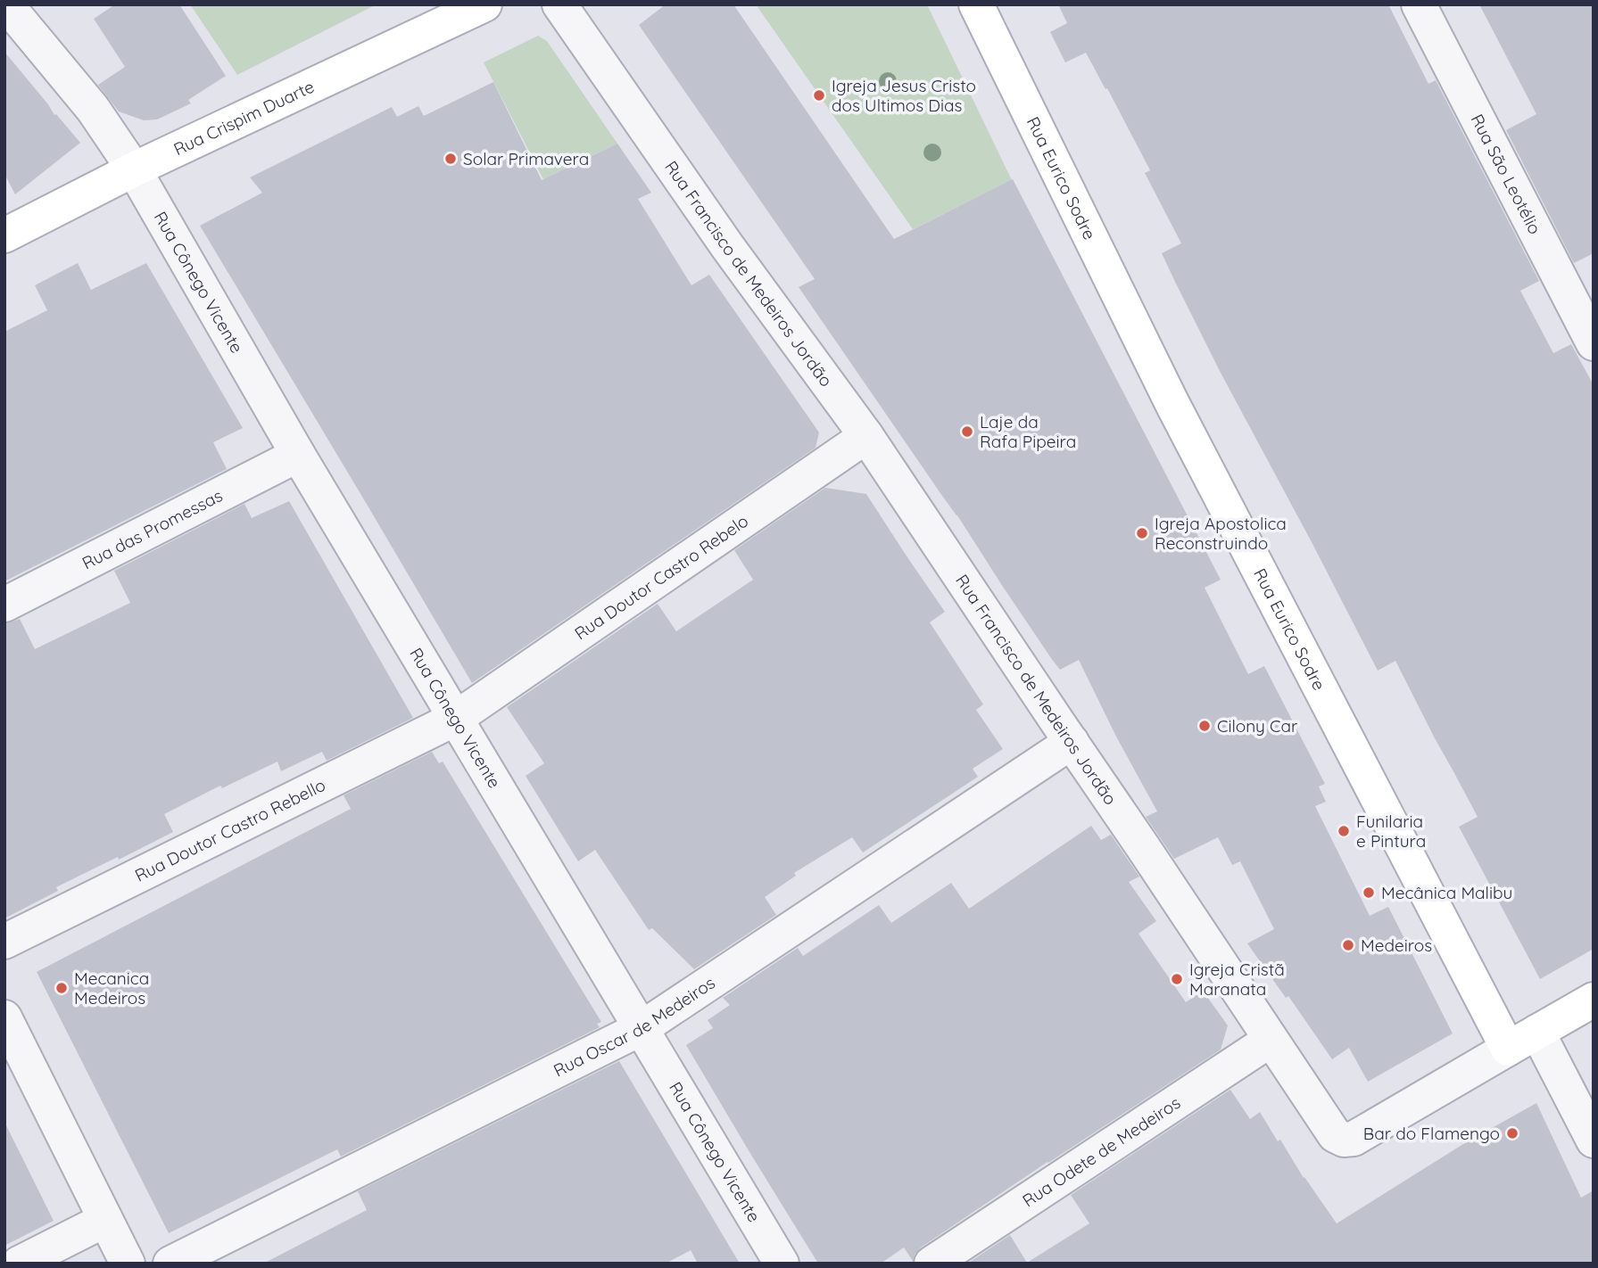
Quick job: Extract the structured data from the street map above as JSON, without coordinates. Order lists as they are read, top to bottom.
{
  "streets": {
    "street": [
      "Rua Crispim Duarte",
      "Rua São Leotélio",
      "Rua Eurico Sodre",
      "Rua Francisco de Medeiros Jordão",
      "Rua Cônego Vicente",
      "Rua das Promessas",
      "Rua Doutor Castro Rebelo",
      "Rua Doutor Castro Rebello",
      "Rua Oscar de Medeiros",
      "Rua Odete de Medeiros"
    ]
  },
  "crossings": [
    ["Rua Crispim Duarte", "Rua Cônego Vicente"],
    ["Rua Eurico Sodre", "Rua Francisco de Medeiros Jordão"],
    ["Rua Francisco de Medeiros Jordão", "Rua Doutor Castro Rebelo"],
    ["Rua Francisco de Medeiros Jordão", "Rua Oscar de Medeiros"],
    ["Rua Francisco de Medeiros Jordão", "Rua Odete de Medeiros"],
    ["Rua Cônego Vicente", "Rua das Promessas"],
    ["Rua Cônego Vicente", "Rua Doutor Castro Rebelo"],
    ["Rua Cônego Vicente", "Rua Doutor Castro Rebello"],
    ["Rua Cônego Vicente", "Rua Oscar de Medeiros"],
    ["Rua Doutor Castro Rebelo", "Rua Doutor Castro Rebello"]
  ],
  "places": [
    "Igreja Jesus Cristo dos Ultimos Dias",
    "Solar Primavera",
    "Laje da Rafa Pipeira",
    "Igreja Apostolica Reconstruindo",
    "Cilony Car",
    "Funilaria e Pintura",
    "Mecânica Malibu",
    "Medeiros",
    "Igreja Cristã Maranata",
    "Mecanica Medeiros",
    "Bar do Flamengo"
  ]
}
